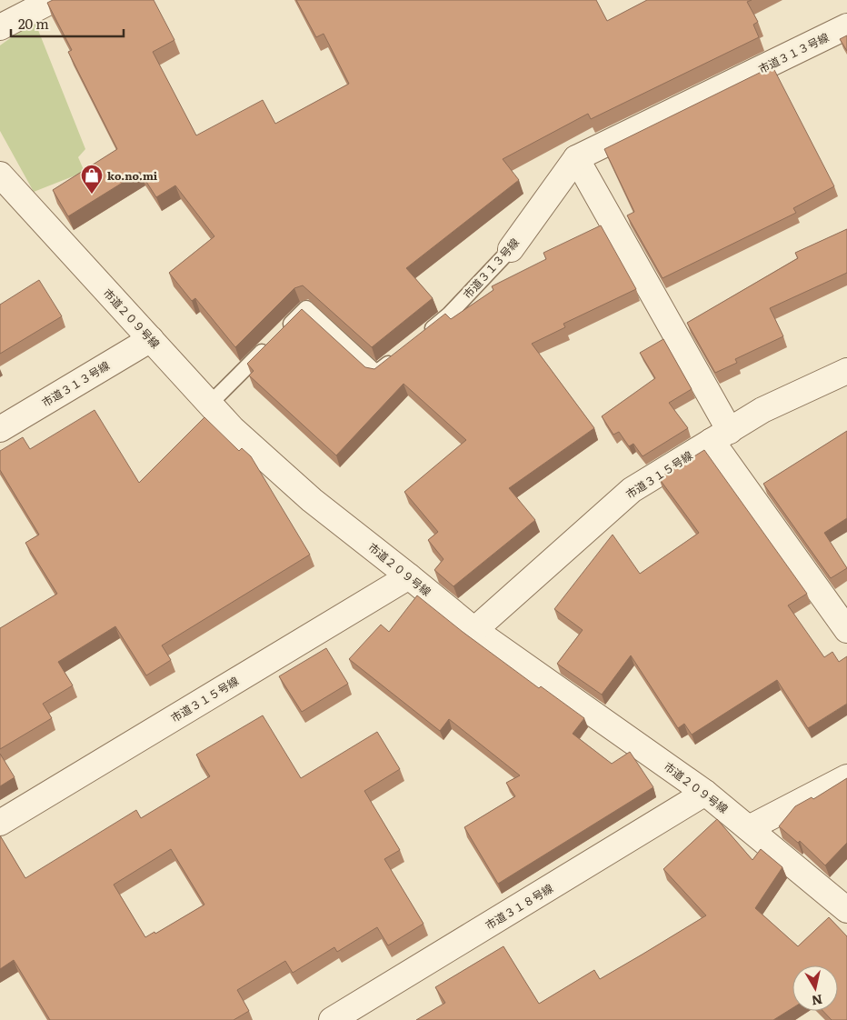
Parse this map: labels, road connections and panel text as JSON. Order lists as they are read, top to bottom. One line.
{"streets":{"street":["市道３１３号線","市道２０９号線","市道３１５号線","市道３１８号線"]},"crossings":[["市道３１３号線","市道２０９号線"],["市道２０９号線","市道３１５号線"],["市道２０９号線","市道３１８号線"]],"places":{"shop":["ko.no.mi"]},"scale_bar":"20 m","north":"bottom"}
